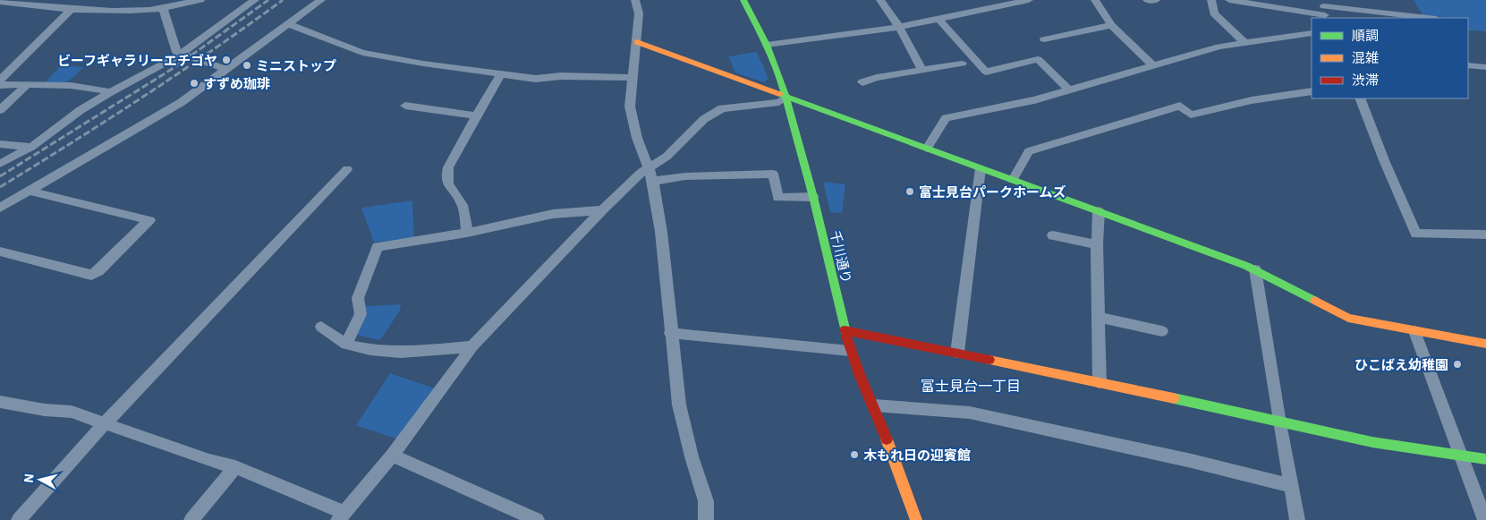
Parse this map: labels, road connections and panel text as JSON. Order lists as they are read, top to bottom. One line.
{"streets":{"street":["千川通り"]},"districts":["富士見台一丁目"],"places":["ビーフギャラリーエチゴヤ","ミニストップ","すずめ珈琲","富士見台パークホームズ","ひこばえ幼稚園","木もれ日の迎賓館"],"legend":["順調","混雑","渋滞"],"north":"left"}
